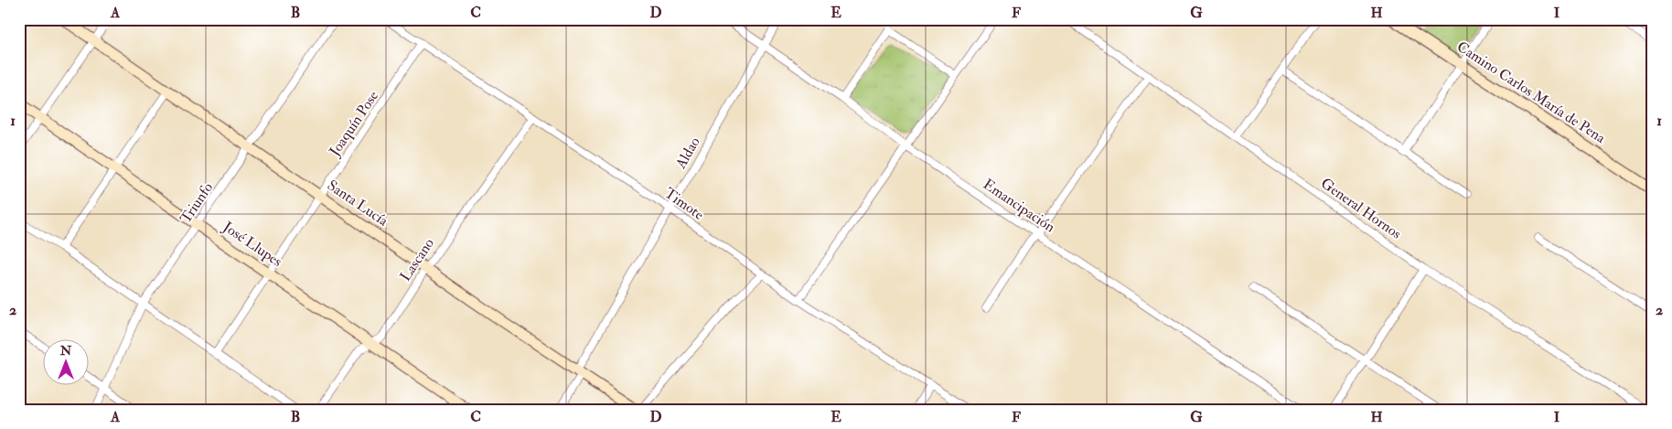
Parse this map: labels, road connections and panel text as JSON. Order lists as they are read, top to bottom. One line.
{"streets":{"street":["Camino Carlos María de Pena","Joaquín Pose","Aldao","Triunfo","Santa Lucía","Timote","Emancipación","General Hornos","José Llupes","Lascano"]},"crossings":[["Joaquín Pose","Santa Lucía"],["Joaquín Pose","Timote"],["Joaquín Pose","José Llupes"],["Aldao","Santa Lucía"],["Aldao","Timote"],["Aldao","Emancipación"],["Triunfo","Santa Lucía"],["Triunfo","José Llupes"],["Santa Lucía","Lascano"],["Timote","Lascano"],["José Llupes","Lascano"]],"north":"top","grid":{"columns":["A","B","C","D","E","F","G","H","I"],"rows":["1","2"]}}
